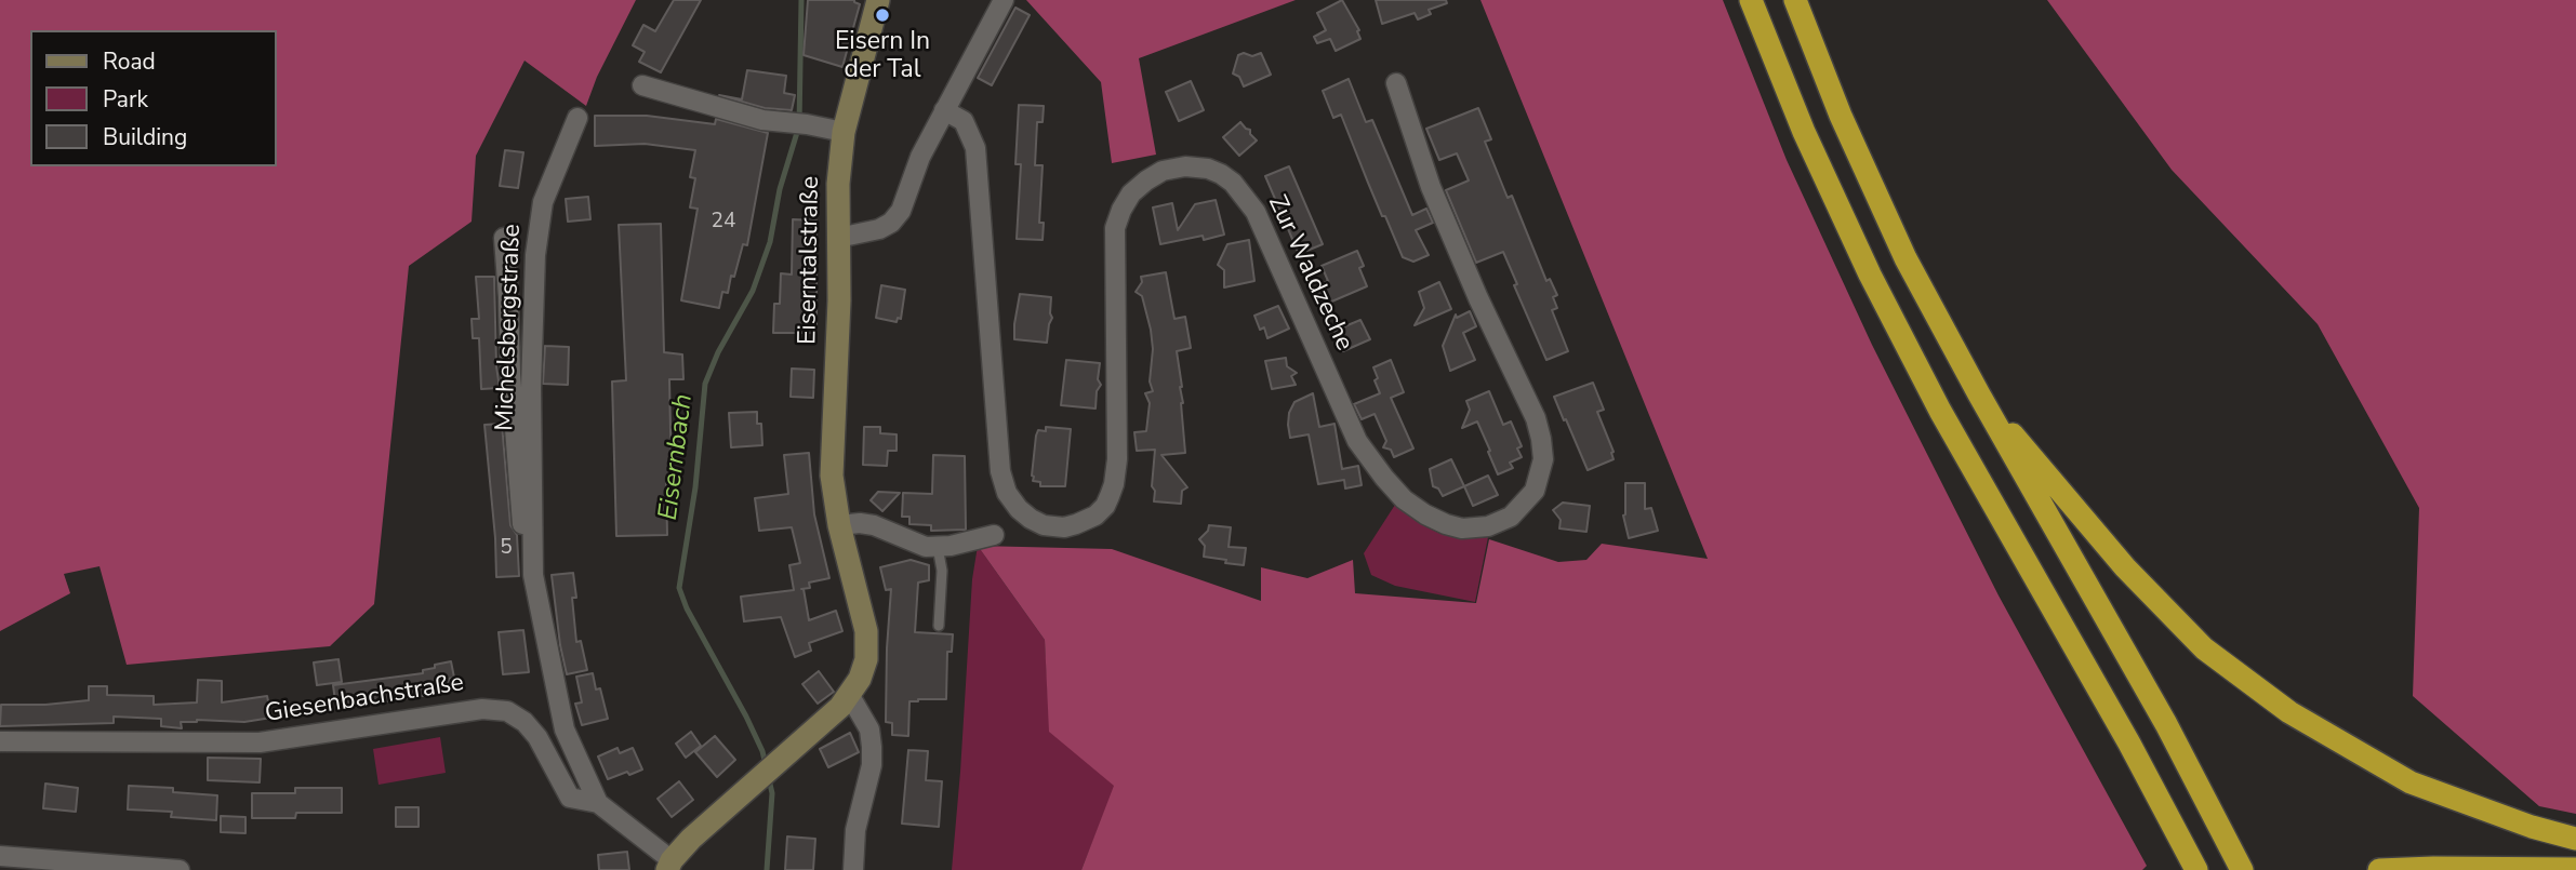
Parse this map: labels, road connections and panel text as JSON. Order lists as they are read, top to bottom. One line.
{"streets":{"main road":["Eiserntalstraße"],"street":["Zur Waldzeche","Michelsbergstraße","Giesenbachstraße"]},"crossings":[["Eiserntalstraße","Giesenbachstraße"],["Michelsbergstraße","Giesenbachstraße"]],"water":["Eisernbach"],"places":["Eisern In der Tal"],"house_numbers":["24","5"],"legend":["Road","Park","Building"]}
